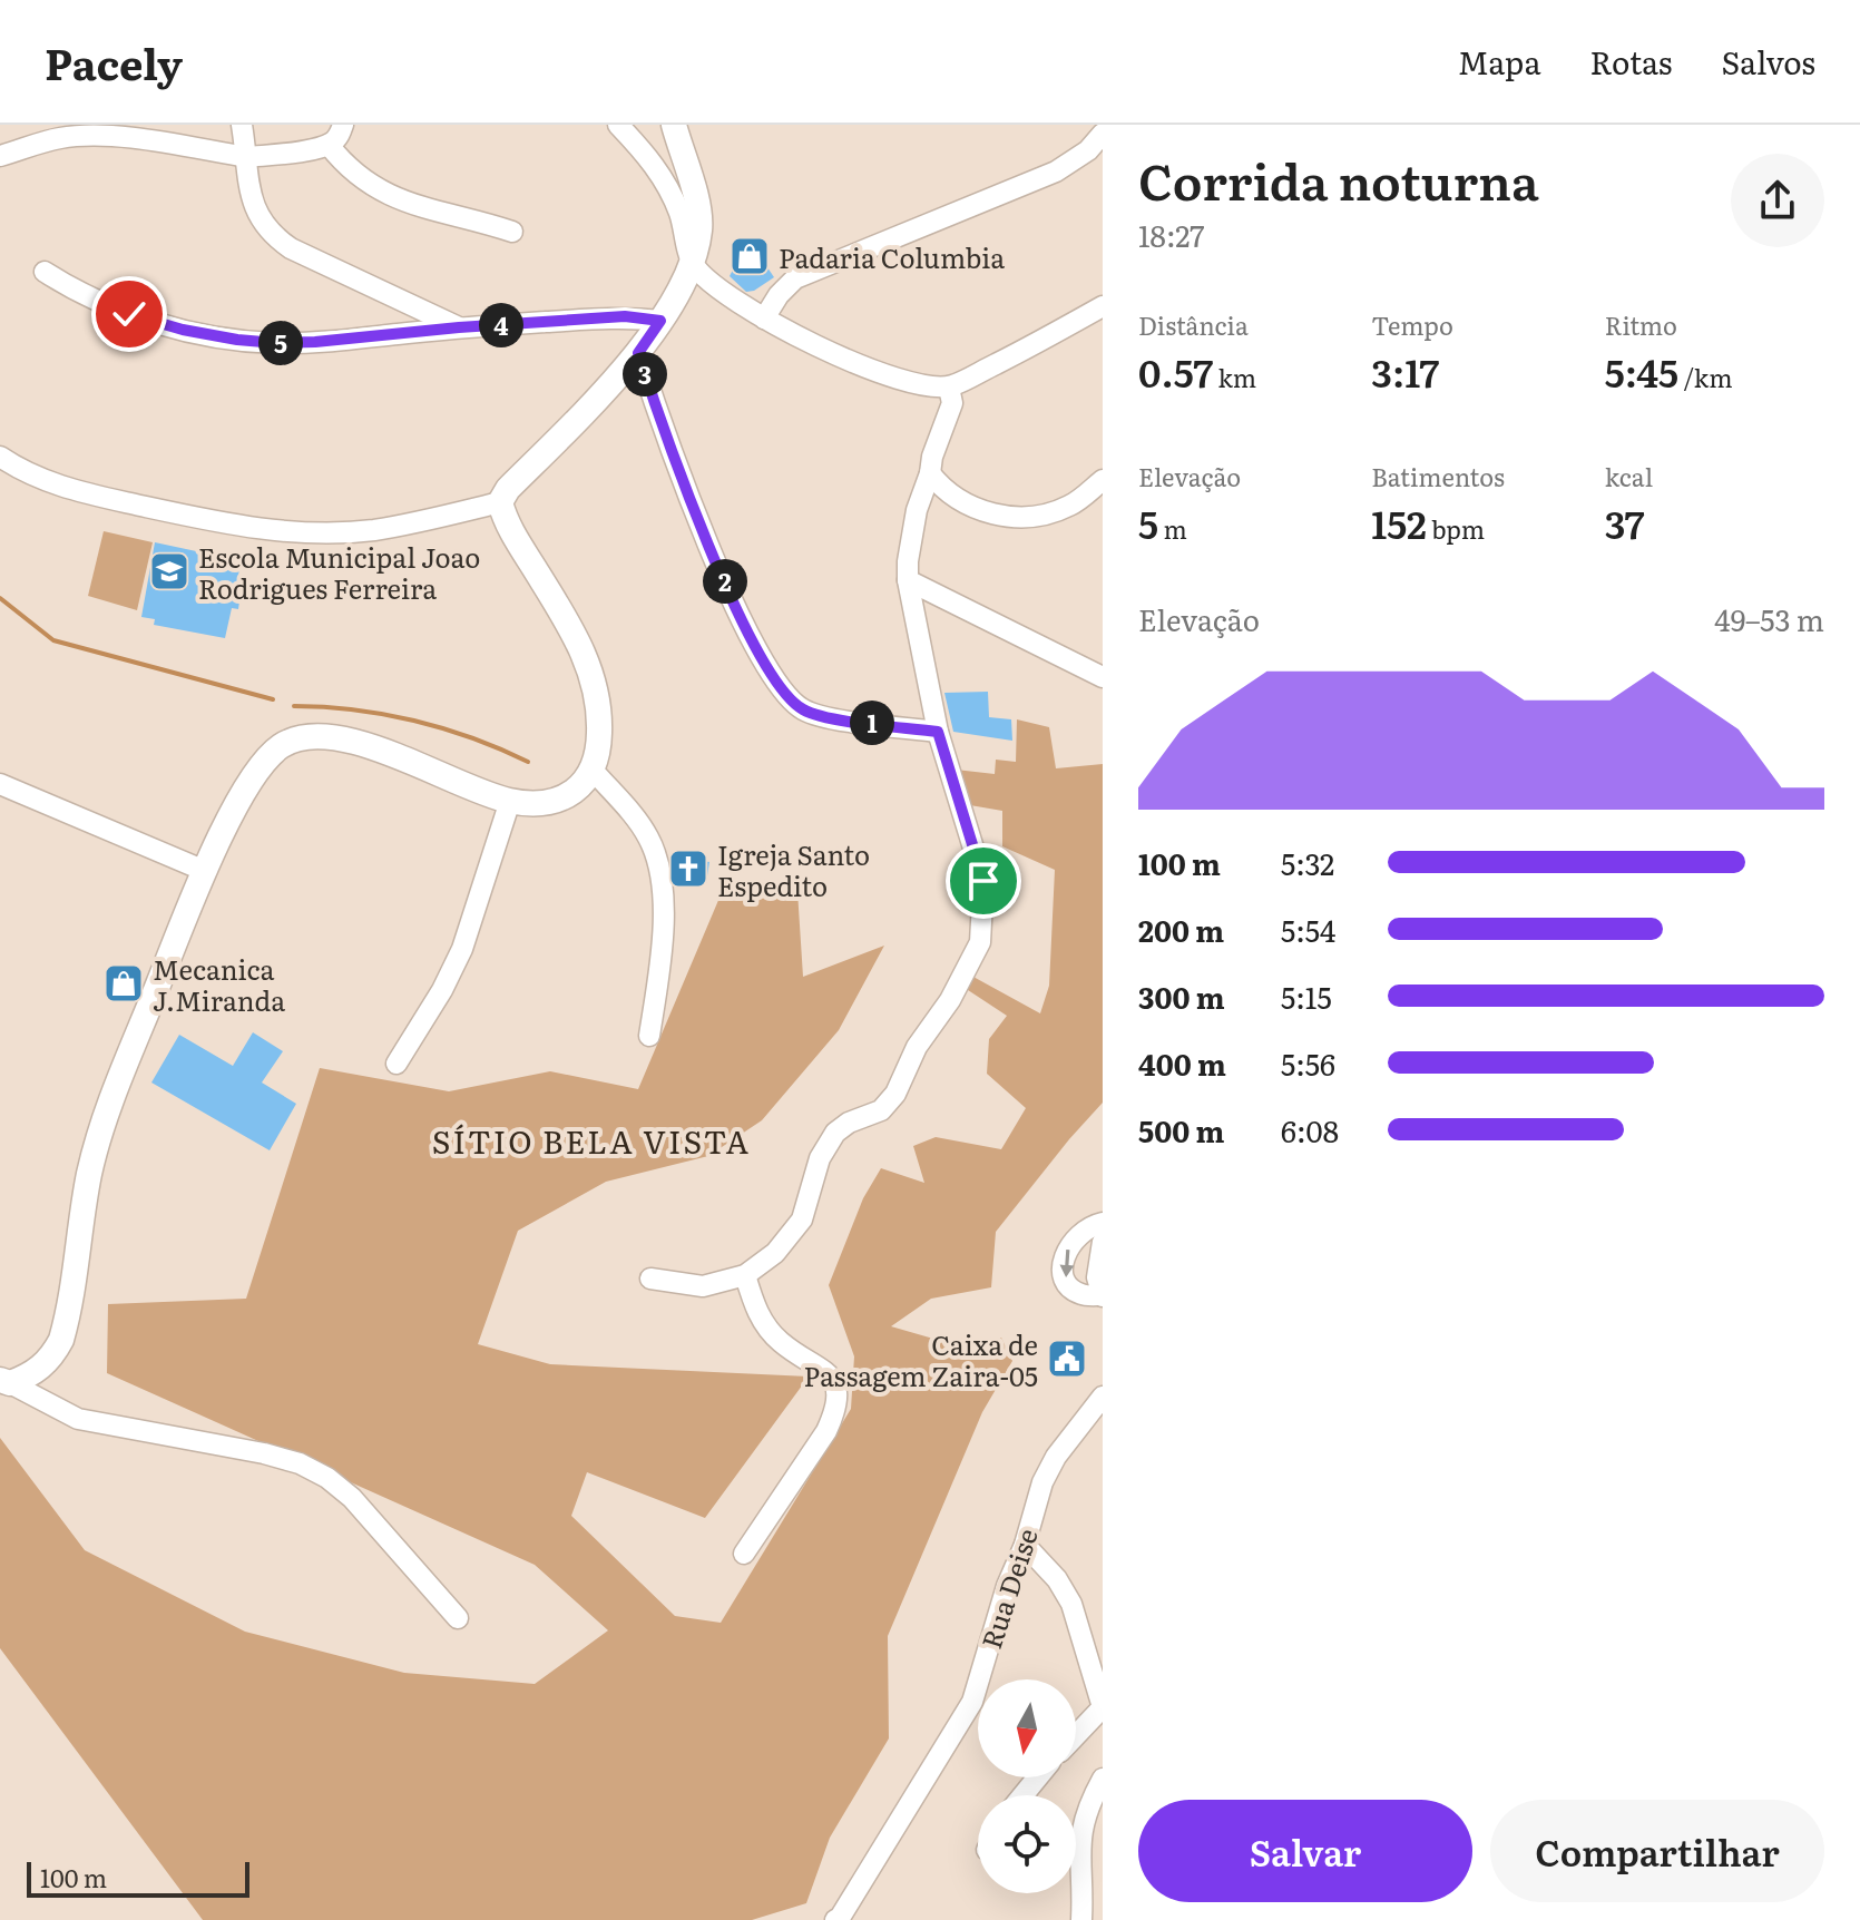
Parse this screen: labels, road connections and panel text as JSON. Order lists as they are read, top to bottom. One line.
{"streets":{"street":["Rua Deise"]},"districts":["SÍTIO BELA VISTA"],"places":{"shop":["Padaria Columbia","Mecanica J.Miranda"],"school or university":["Escola Municipal Joao Rodrigues Ferreira"],"church":["Igreja Santo Espedito"],"public building":["Caixa de Passagem Zaira-05"]},"scale_bar":"100 m","north":"bottom","page":{"header":"Pacely","nav":["Mapa","Rotas","Salvos"],"heading":["Corrida noturna","18:27"],"stats":[["Distância","0.57 km"],["Tempo","3:17"],["Ritmo","5:45 /km"],["Elevação","5 m"],["Batimentos","152 bpm"],["kcal","37"]],"pins":["4","5","3","2","1"],"chart":["Elevação","49–53 m"],"list":[{"name":"100 m","note":"5:32"},{"name":"200 m","note":"5:54"},{"name":"300 m","note":"5:15"},{"name":"400 m","note":"5:56"},{"name":"500 m","note":"6:08"}],"buttons":["Salvar","Compartilhar"],"scale":"100 m"}}
